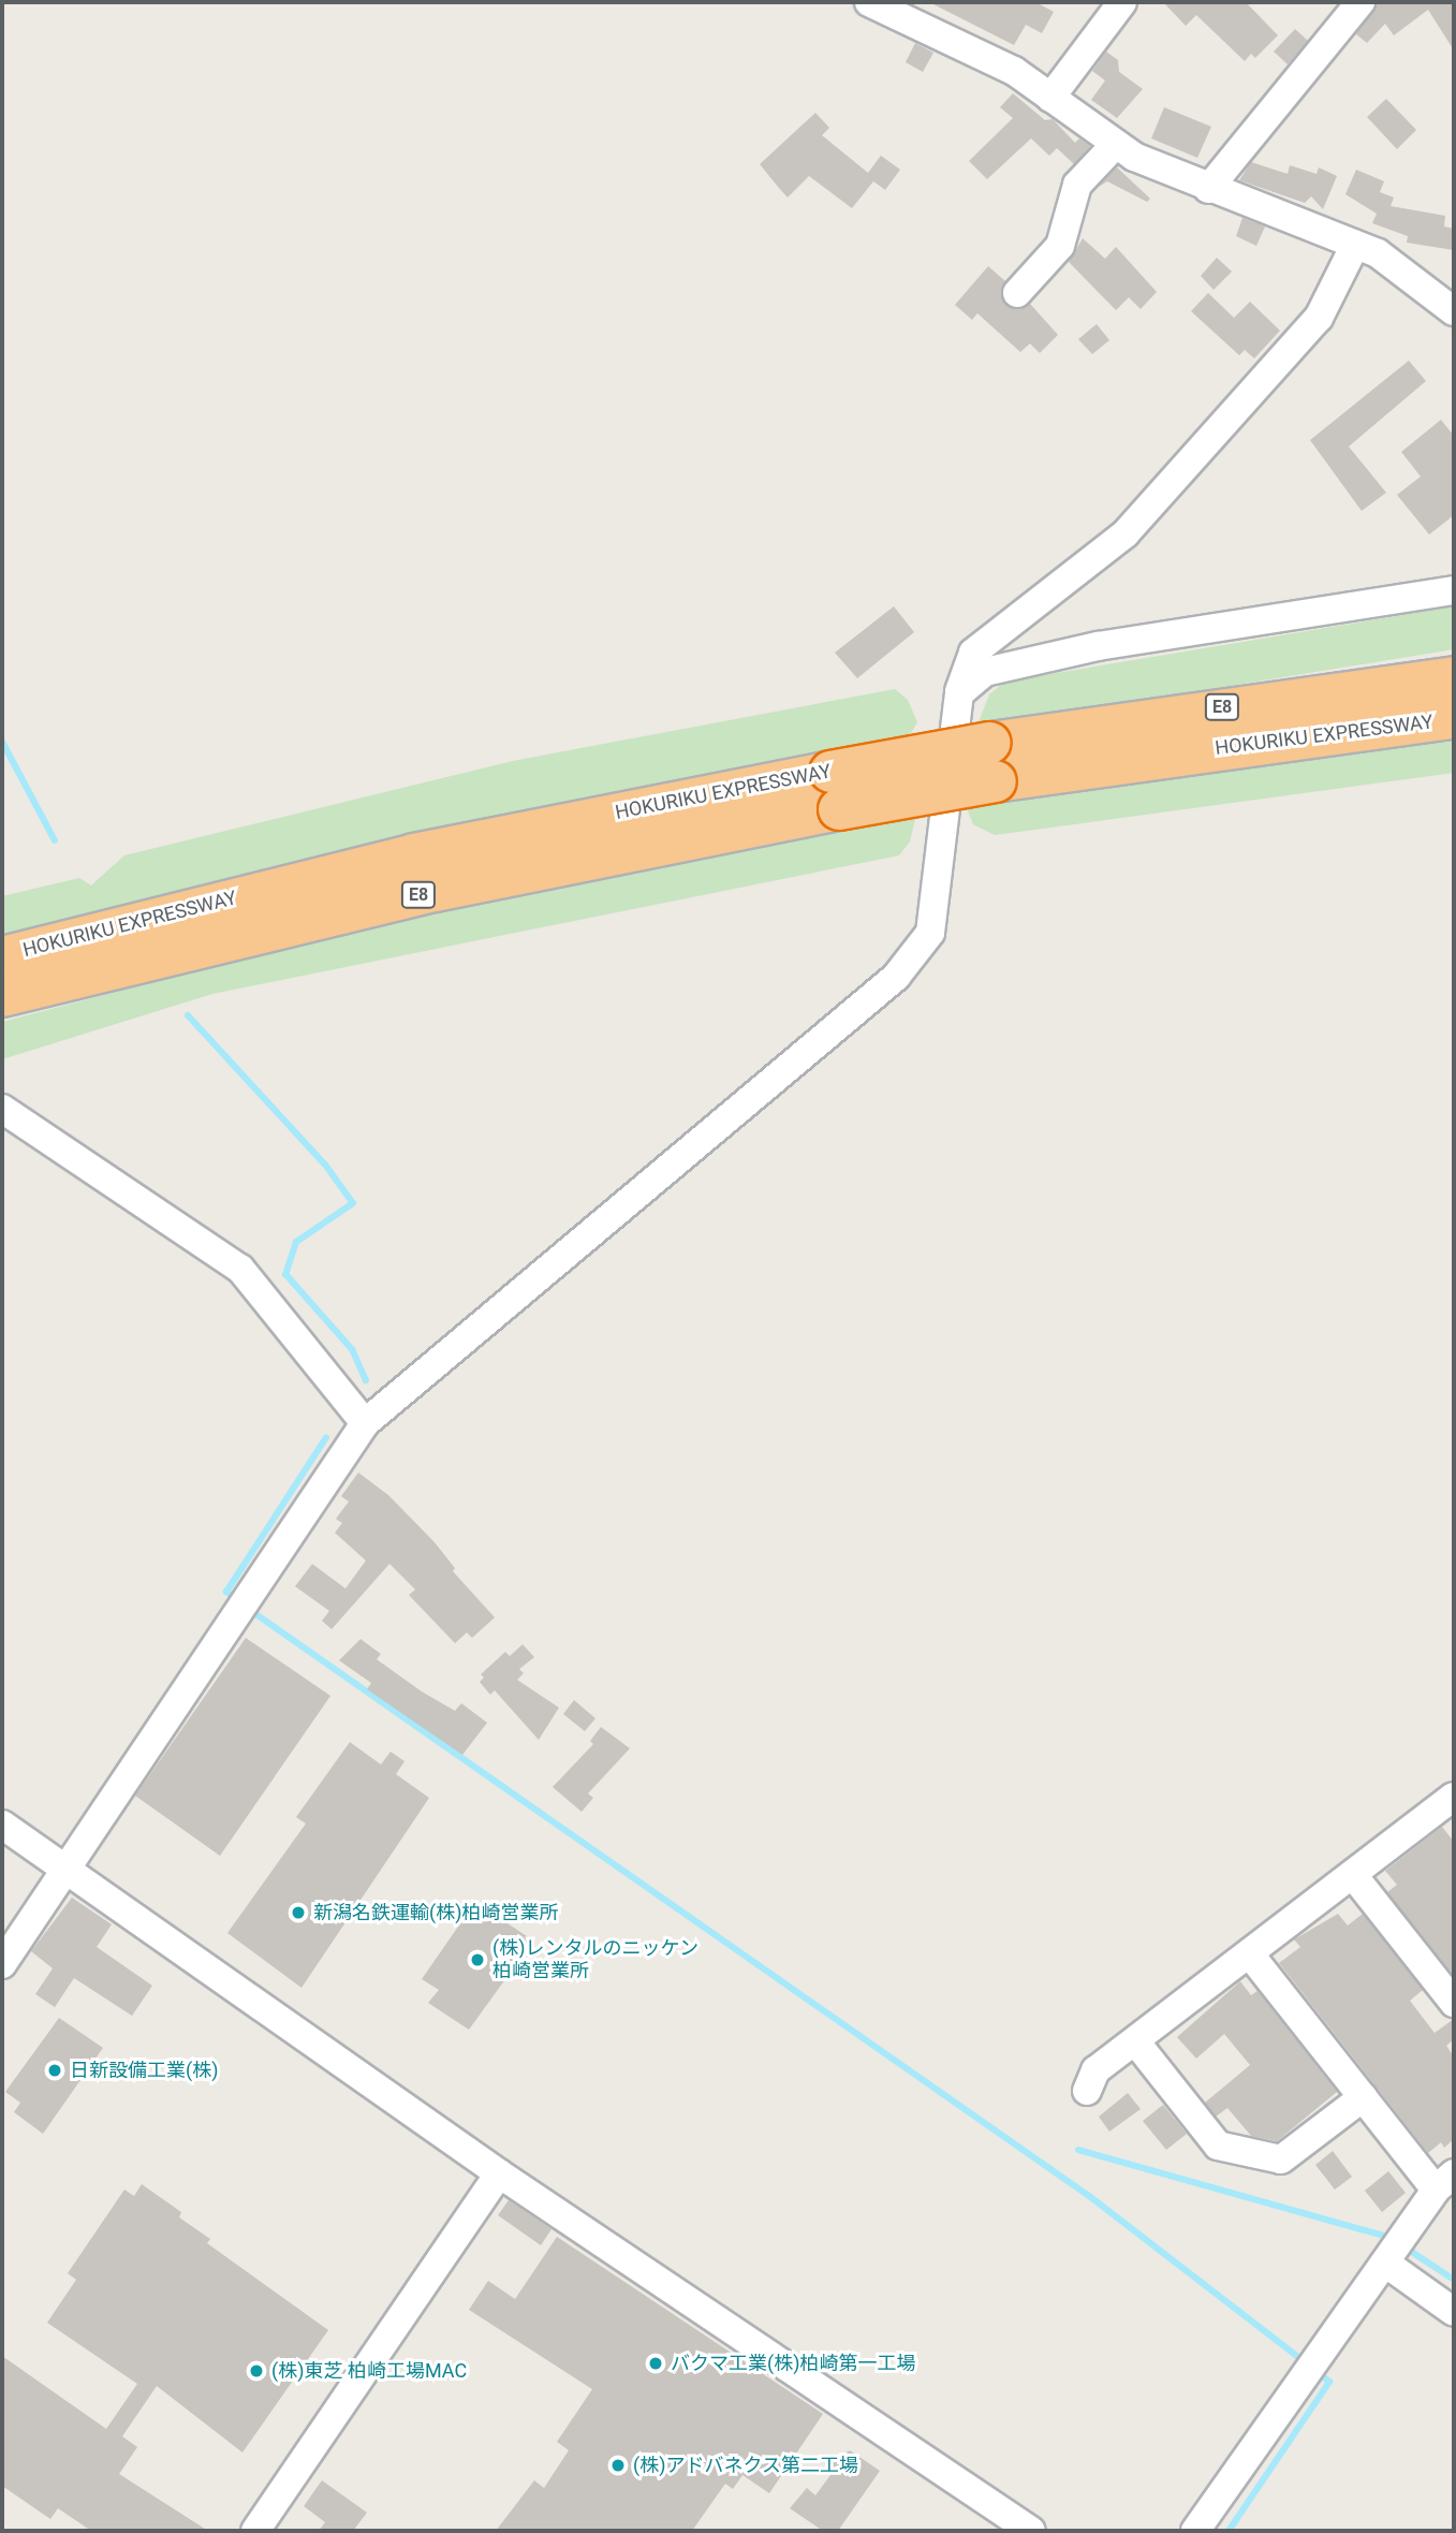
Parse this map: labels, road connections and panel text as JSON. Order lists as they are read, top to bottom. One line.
{"streets":{"highway":["E8","HOKURIKU EXPRESSWAY"]},"places":["新潟名鉄運輸(株)柏崎営業所","(株)レンタルのニッケン 柏崎営業所","日新設備工業(株)","バクマ工業(株)柏崎第一工場","(株)東芝 柏崎工場MAC","(株)アドバネクス第二工場"]}
